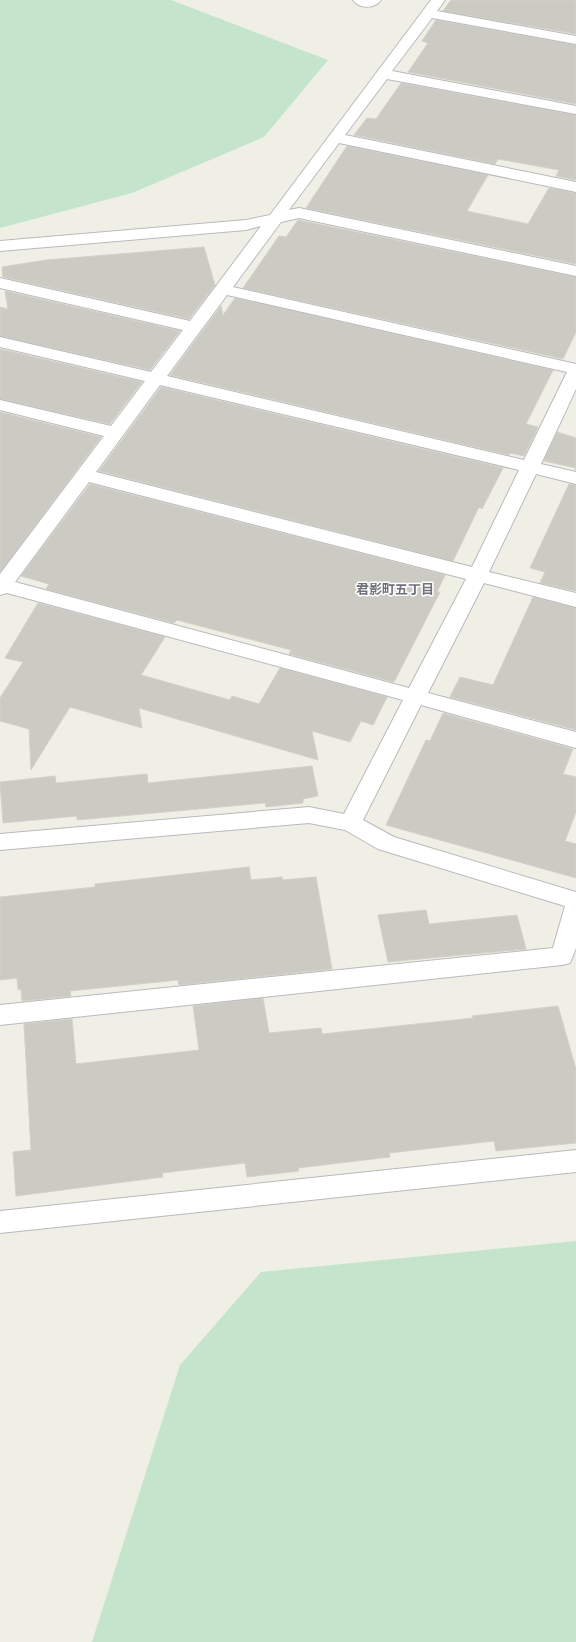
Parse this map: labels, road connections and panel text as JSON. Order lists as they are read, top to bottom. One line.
{"districts":["君影町五丁目"]}
